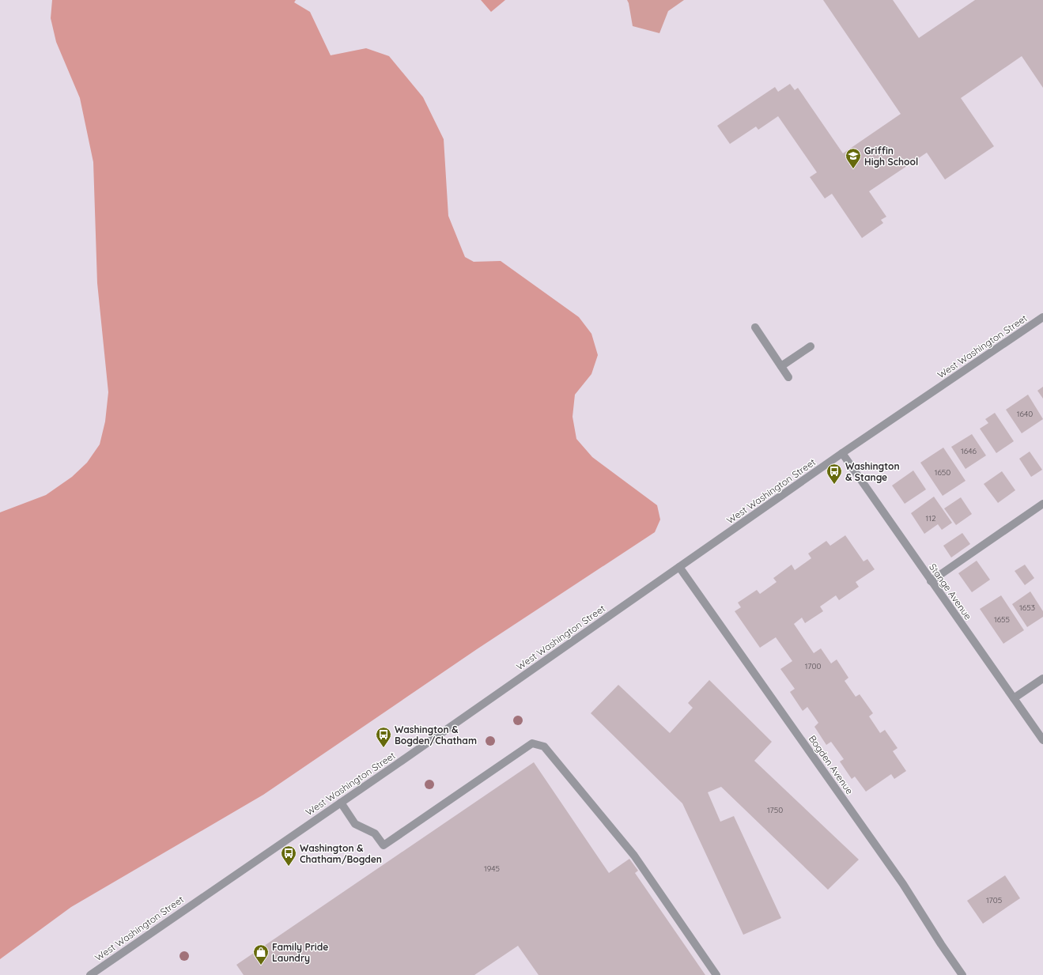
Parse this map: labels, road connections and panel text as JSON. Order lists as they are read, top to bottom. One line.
{"streets":{"street":["West Washington Street","Stange Avenue","Bogden Avenue"]},"crossings":[["West Washington Street","Stange Avenue"],["West Washington Street","Bogden Avenue"]],"places":{"school or university":["Griffin High School"],"bus stop":["Washington & Stange","Washington & Bogden/Chatham","Washington & Chatham/Bogden"],"shop":["Family Pride Laundry"]},"house_numbers":["1640","1646","1650","112","1653","1655","1700","1750","1945","1705"]}
